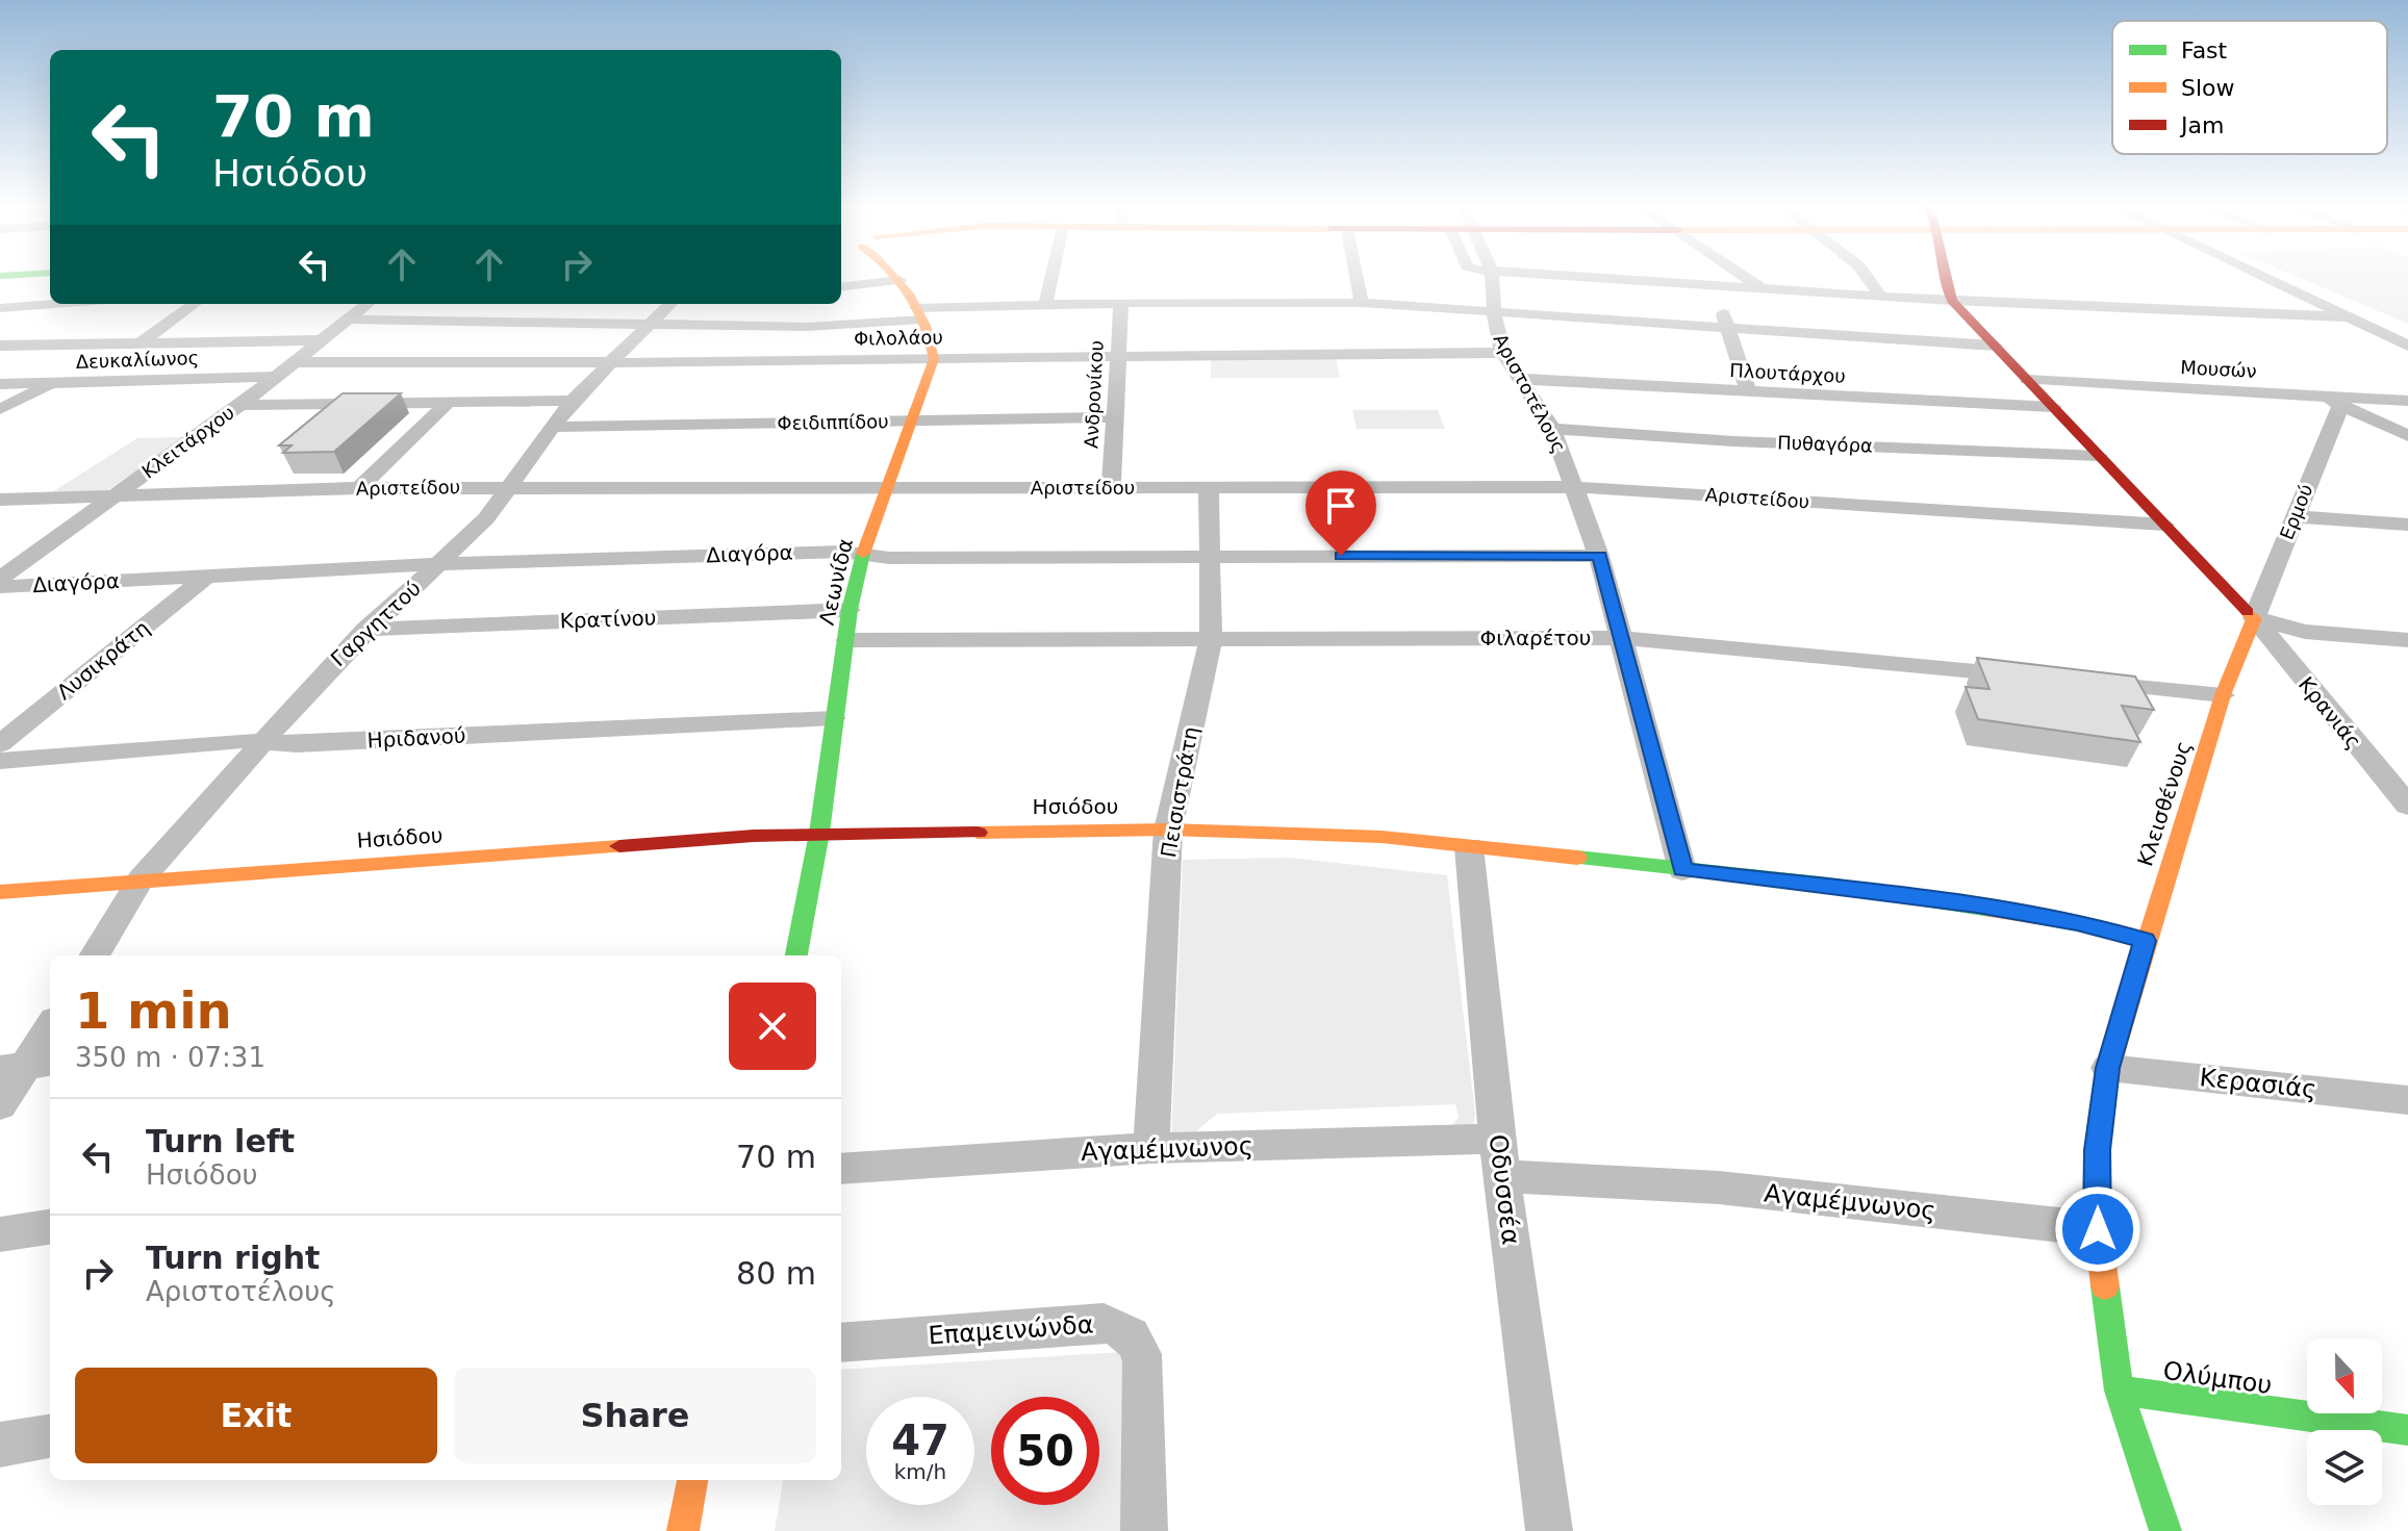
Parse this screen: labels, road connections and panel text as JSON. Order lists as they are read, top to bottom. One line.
{"streets":{"street":["Φιλολάου","Δευκαλίωνος","Μουσών","Πλουτάρχου","Αριστοτέλους","Ανδρονίκου","Φειδιππίδου","Κλειτάρχου","Πυθαγόρα","Αριστείδου","Ερμού","Διαγόρα","Λεωνίδα","Κρατίνου","Γαργηττού","Φιλαρέτου","Λυσικράτη","Κρανιάς","Ηριδανού","Πεισιστράτη","Κλεισθένους","Ησιόδου","Κερασιάς","Αγαμέμνωνος","Οδυσσέα","Επαμεινώνδα","Ολύμπου"]},"crossings":[["Φιλολάου","Αριστοτέλους"],["Φιλολάου","Ανδρονίκου"],["Φιλολάου","Κλειτάρχου"],["Φιλολάου","Λεωνίδα"],["Φιλολάου","Γαργηττού"],["Δευκαλίωνος","Κλειτάρχου"],["Μουσών","Ερμού"],["Πλουτάρχου","Αριστοτέλους"],["Αριστοτέλους","Πυθαγόρα"],["Αριστοτέλους","Αριστείδου"],["Αριστοτέλους","Διαγόρα"],["Αριστοτέλους","Φιλαρέτου"],["Αριστοτέλους","Ησιόδου"],["Ανδρονίκου","Φειδιππίδου"],["Ανδρονίκου","Αριστείδου"],["Φειδιππίδου","Λεωνίδα"],["Φειδιππίδου","Γαργηττού"],["Κλειτάρχου","Αριστείδου"],["Αριστείδου","Λεωνίδα"],["Αριστείδου","Γαργηττού"],["Αριστείδου","Πεισιστράτη"],["Ερμού","Κρανιάς"],["Ερμού","Κλεισθένους"],["Διαγόρα","Λεωνίδα"],["Διαγόρα","Γαργηττού"],["Διαγόρα","Λυσικράτη"],["Διαγόρα","Πεισιστράτη"],["Λεωνίδα","Κρατίνου"],["Λεωνίδα","Φιλαρέτου"],["Λεωνίδα","Ηριδανού"],["Λεωνίδα","Ησιόδου"],["Κρατίνου","Γαργηττού"],["Γαργηττού","Ηριδανού"],["Γαργηττού","Ησιόδου"],["Φιλαρέτου","Πεισιστράτη"],["Κρανιάς","Κλεισθένους"],["Πεισιστράτη","Ησιόδου"],["Πεισιστράτη","Αγαμέμνωνος"],["Κλεισθένους","Ησιόδου"],["Κλεισθένους","Κερασιάς"],["Κλεισθένους","Αγαμέμνωνος"],["Κλεισθένους","Ολύμπου"],["Ησιόδου","Οδυσσέα"],["Αγαμέμνωνος","Οδυσσέα"]],"legend":["Fast","Slow","Jam"],"north":"bottom","page":{"turn":["70 m","Ησιόδου"],"heading":["1 min","350 m · 07:31"],"list":[{"name":"Turn left","note":"Ησιόδου","value":"70 m"},{"name":"Turn right","note":"Αριστοτέλους","value":"80 m"}],"buttons":["Exit","Share"],"speed":"47 km/h","limit":"50"}}
